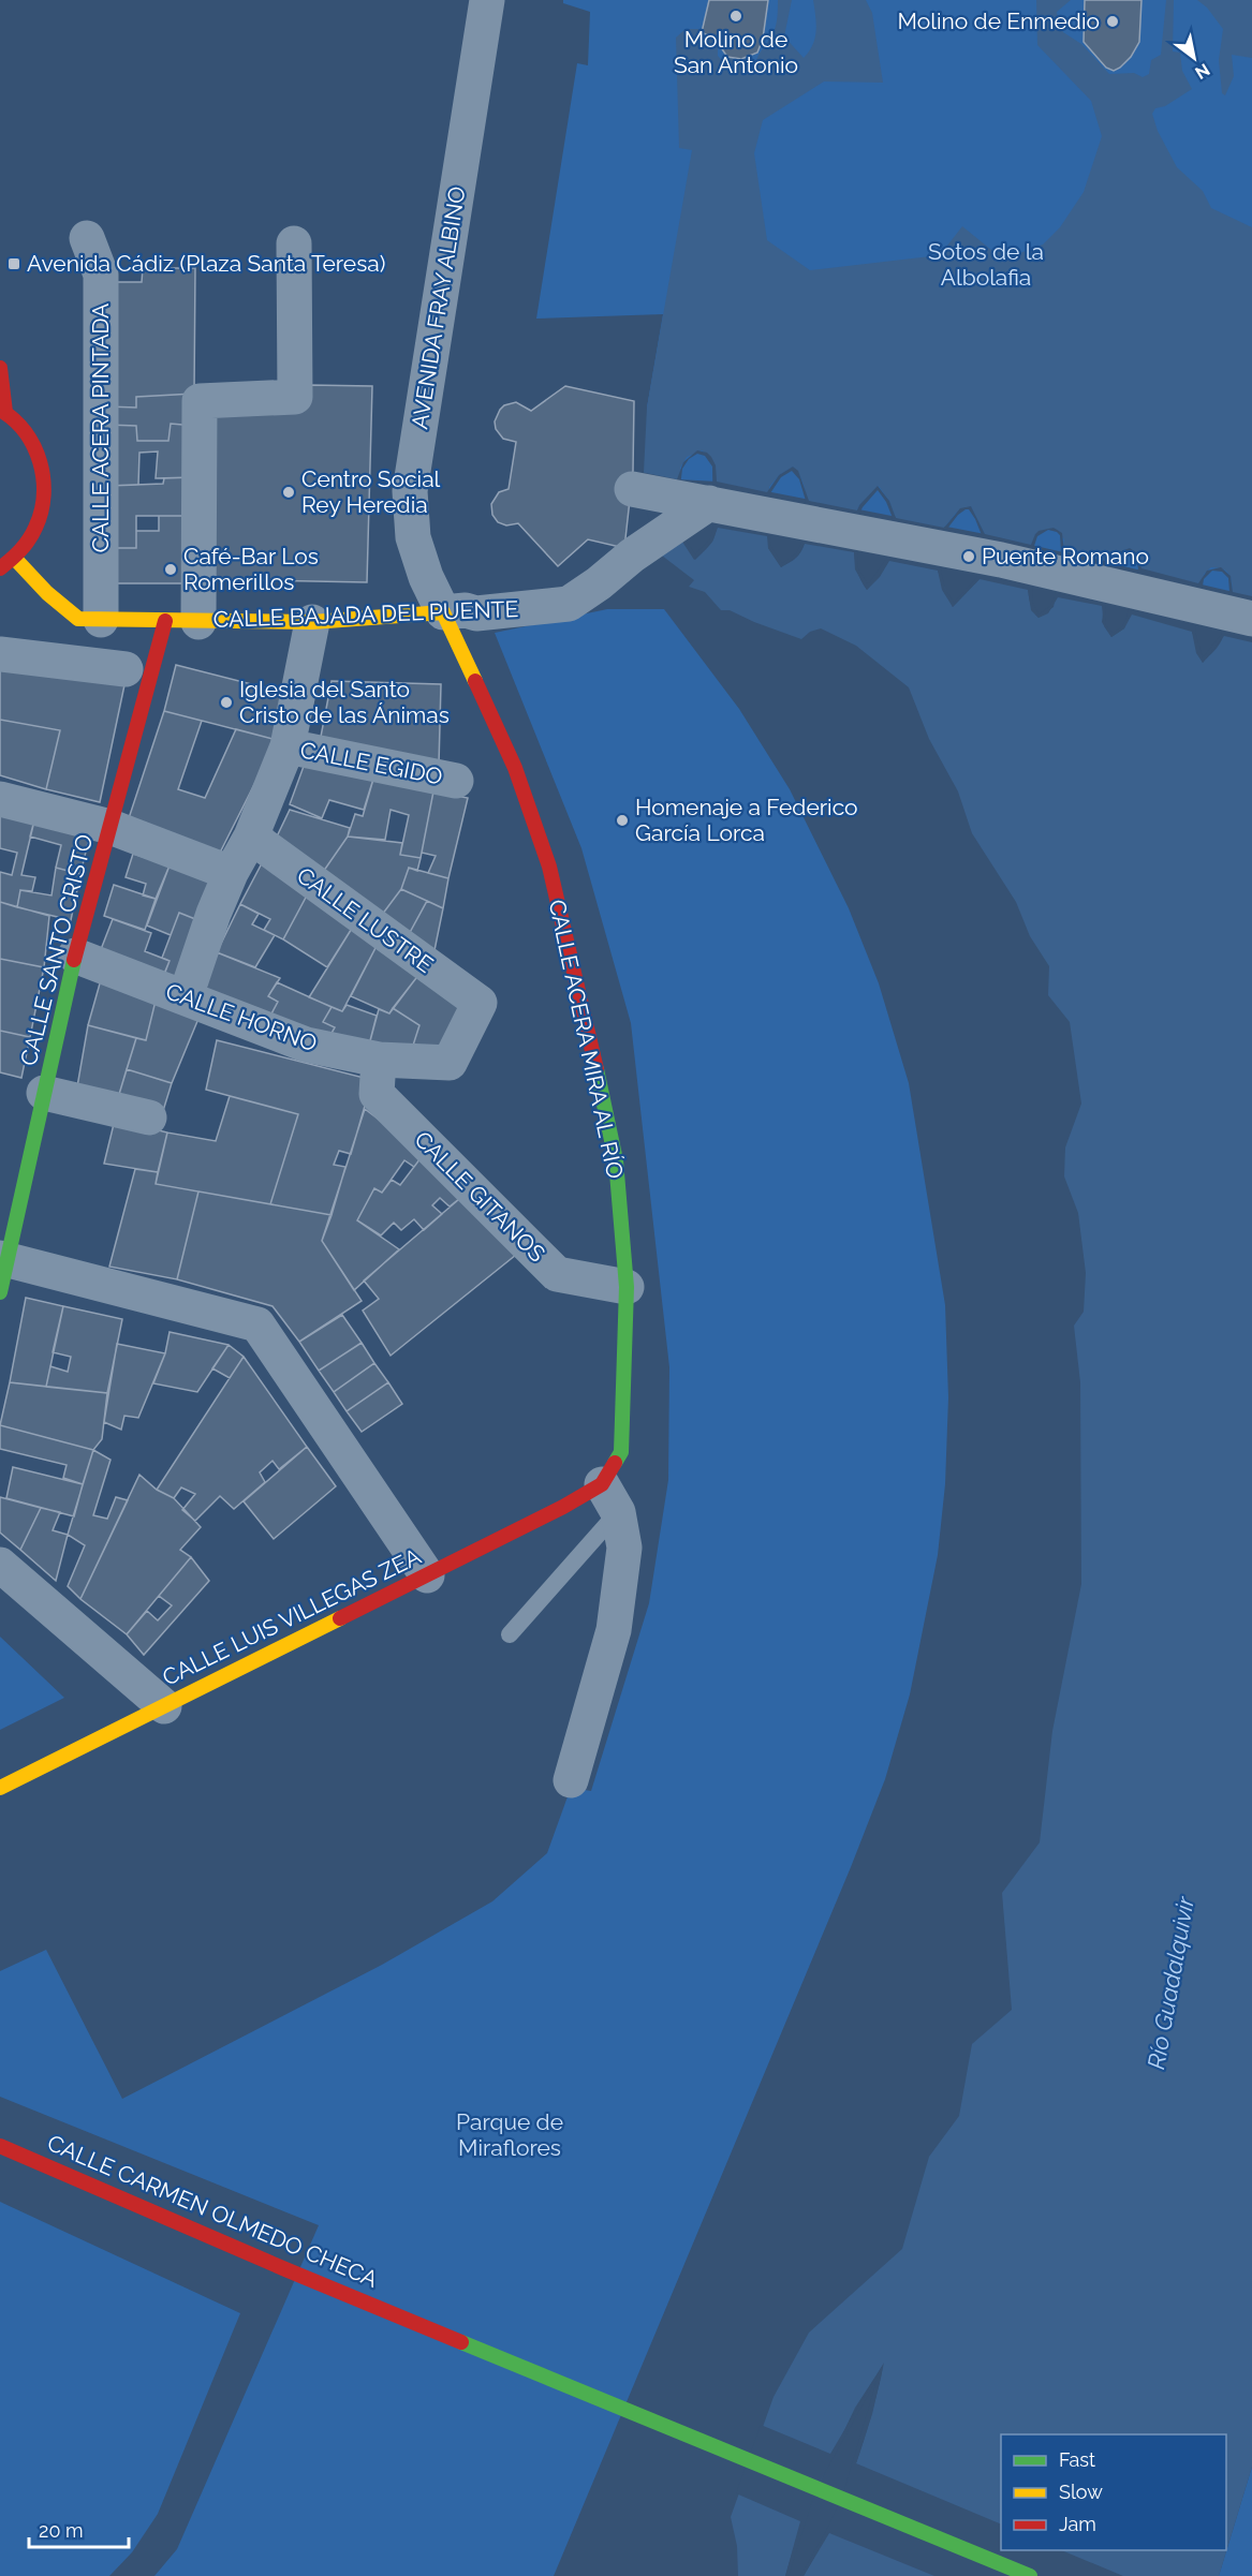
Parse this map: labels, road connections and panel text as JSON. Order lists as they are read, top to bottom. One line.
{"streets":{"street":["AVENIDA FRAY ALBINO","CALLE ACERA PINTADA","CALLE BAJADA DEL PUENTE","CALLE EGIDO","CALLE LUSTRE","CALLE SANTO CRISTO","CALLE HORNO","CALLE ACERA MIRA AL RÍO","CALLE GITANOS","CALLE LUIS VILLEGAS ZEA","CALLE CARMEN OLMEDO CHECA"]},"crossings":[["AVENIDA FRAY ALBINO","CALLE BAJADA DEL PUENTE"],["AVENIDA FRAY ALBINO","CALLE ACERA MIRA AL RÍO"],["CALLE ACERA PINTADA","CALLE BAJADA DEL PUENTE"],["CALLE BAJADA DEL PUENTE","CALLE SANTO CRISTO"],["CALLE BAJADA DEL PUENTE","CALLE ACERA MIRA AL RÍO"],["CALLE LUSTRE","CALLE HORNO"],["CALLE SANTO CRISTO","CALLE HORNO"],["CALLE HORNO","CALLE GITANOS"],["CALLE ACERA MIRA AL RÍO","CALLE GITANOS"],["CALLE ACERA MIRA AL RÍO","CALLE LUIS VILLEGAS ZEA"]],"water":["Río Guadalquivir"],"parks":["Sotos de la Albolafia","Parque de Miraflores"],"places":{"other":["Molino de San Antonio","Molino de Enmedio","Centro Social Rey Heredia","Puente Romano","Café-Bar Los Romerillos","Iglesia del Santo Cristo de las Ánimas","Homenaje a Federico García Lorca"],"transit":["Avenida Cádiz (Plaza Santa Teresa)"]},"legend":["Fast","Slow","Jam"],"scale_bar":"20 m","north":"bottom right"}
